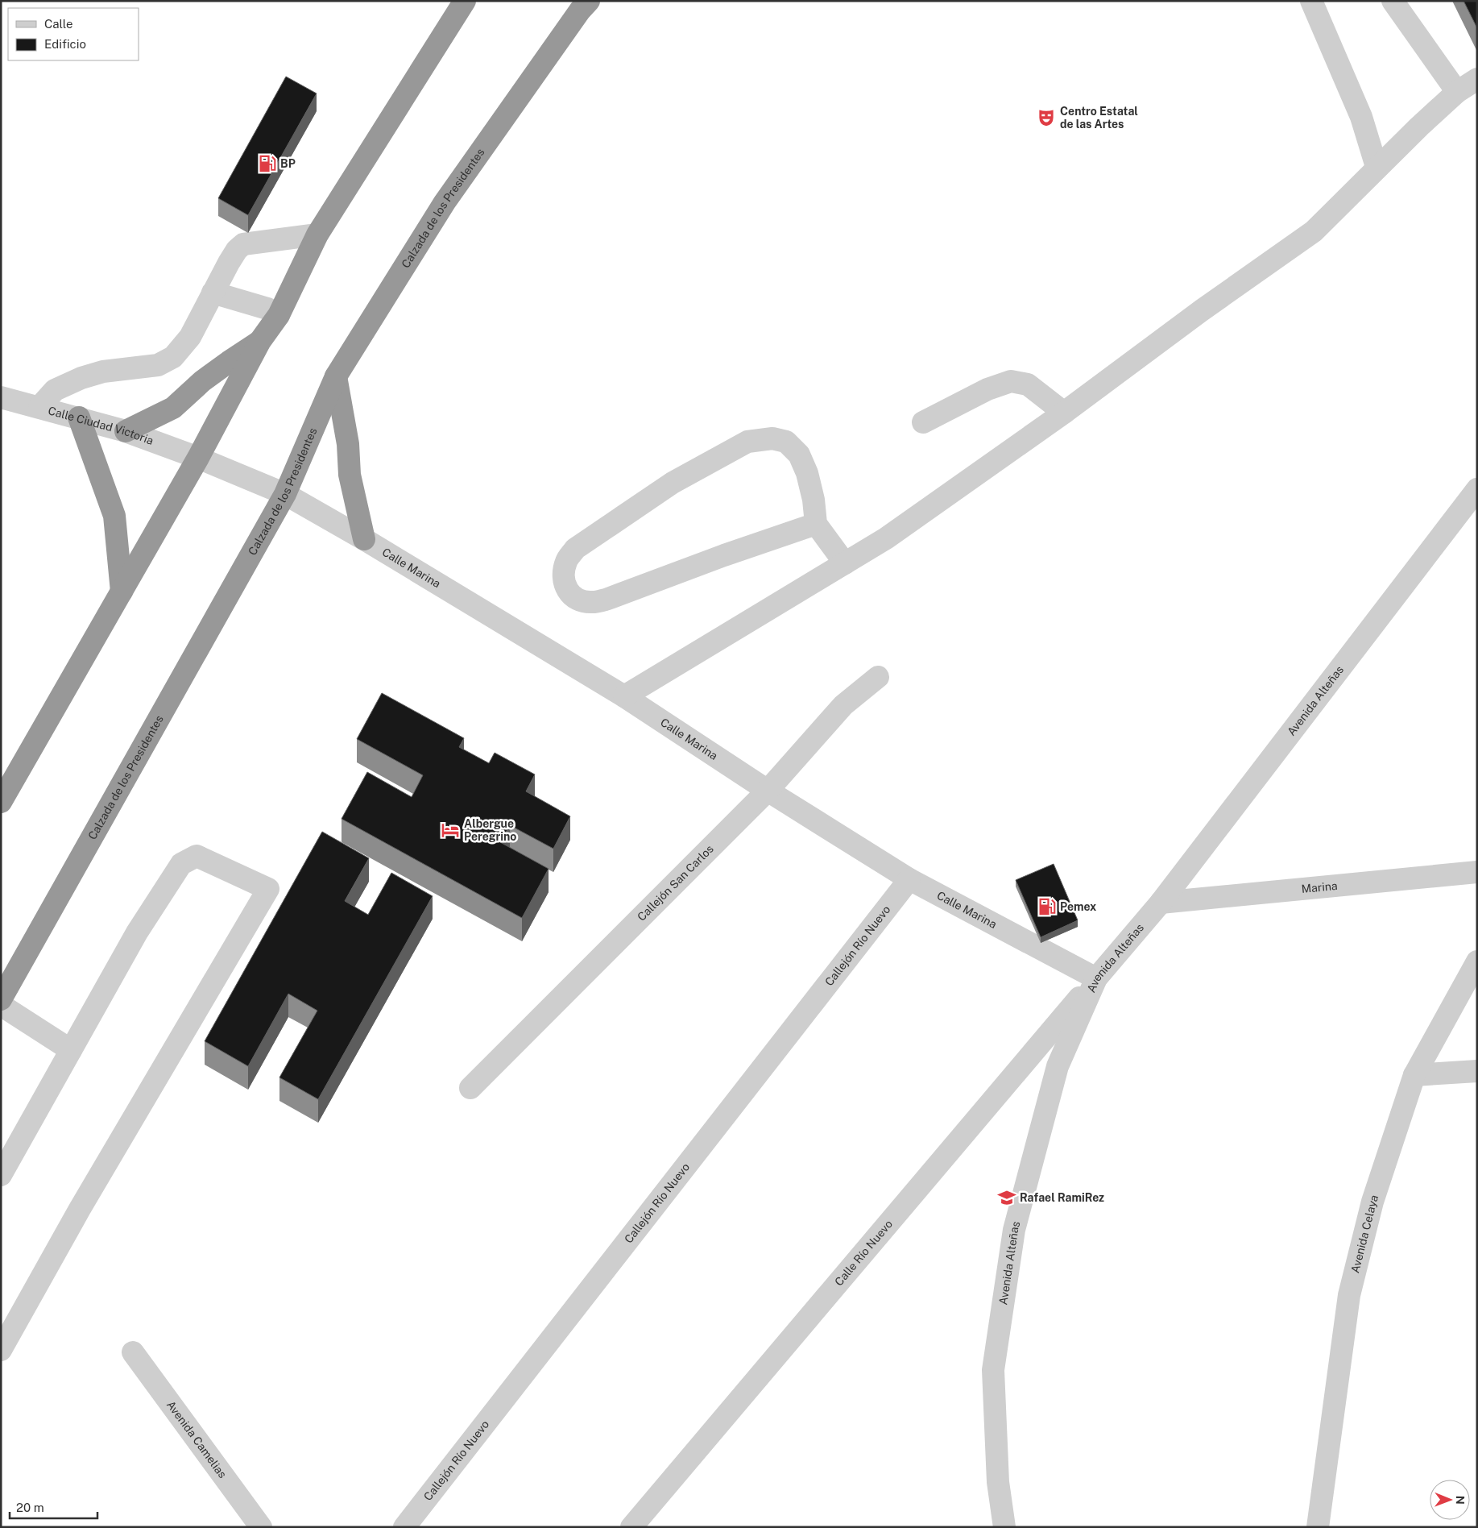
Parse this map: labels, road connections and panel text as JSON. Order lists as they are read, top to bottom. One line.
{"streets":{"highway":["Calzada de los Presidentes"],"street":["Calle Ciudad Victoria","Calle Marina","Avenida Alteñas","Callejón San Carlos","Marina","Callejón Río Nuevo","Avenida Celaya","Calle Río Nuevo","Avenida Camelias"]},"crossings":[["Calzada de los Presidentes","Calle Ciudad Victoria"],["Calzada de los Presidentes","Calle Marina"],["Calle Ciudad Victoria","Calle Marina"],["Calle Marina","Avenida Alteñas"],["Calle Marina","Callejón San Carlos"],["Calle Marina","Callejón Río Nuevo"],["Calle Marina","Calle Río Nuevo"],["Avenida Alteñas","Marina"],["Avenida Alteñas","Calle Río Nuevo"]],"places":{"theatre":["Centro Estatal de las Artes"],"fuel station":["BP","Pemex"],"hotel":["Albergue Peregrino"],"school or university":["Rafael RamiRez"]},"legend":["Calle","Edificio"],"scale_bar":"20 m","north":"right"}
